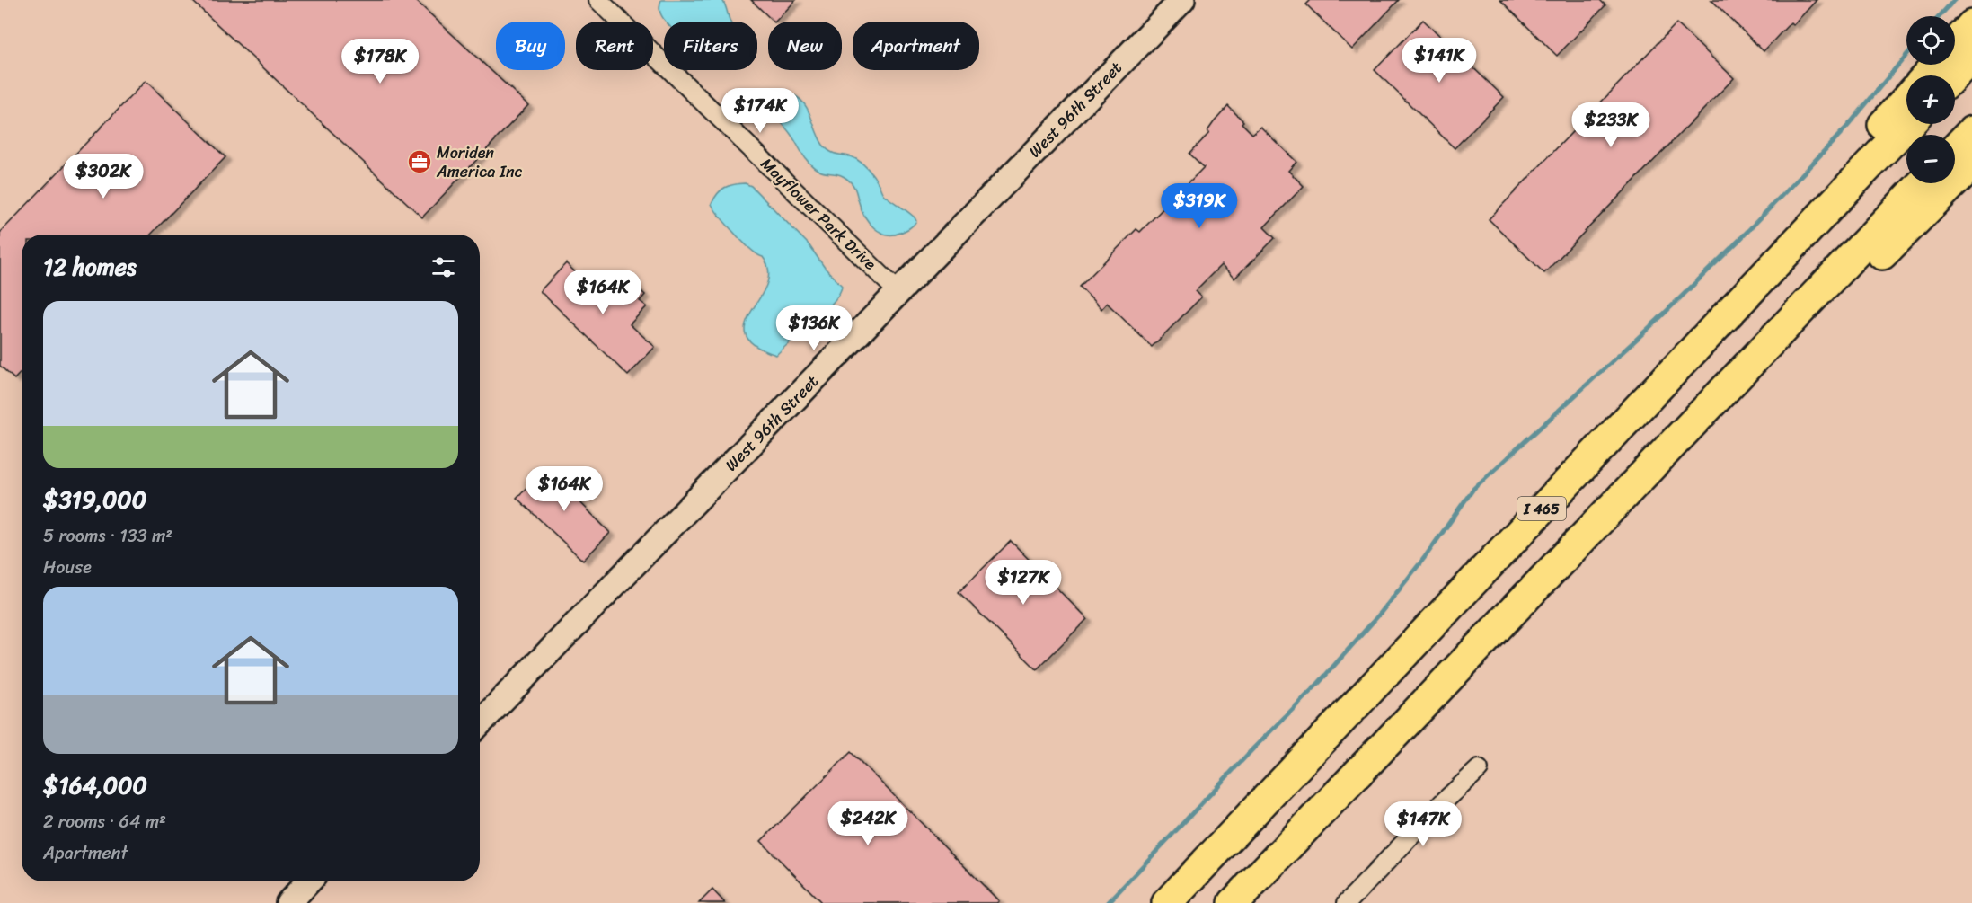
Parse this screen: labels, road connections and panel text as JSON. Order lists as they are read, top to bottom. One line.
{"streets":{"highway":["I 465"],"street":["West 96th Street","Mayflower Park Drive"]},"crossings":[["West 96th Street","Mayflower Park Drive"]],"places":{"office":["Moriden America Inc"]},"page":{"map_buttons":["+","−"],"chip":["Buy","Rent","Filters","New","Apartment"],"price":["$141K","$178K","$174K","$233K","$302K","$319K","$164K","$136K","$164K","$127K","$242K","$147K"],"heading":"12 homes","list":[{"name":"$319,000","note":"5 rooms · 133 m² · House"},{"name":"$164,000","note":"2 rooms · 64 m² · Apartment"}]}}
